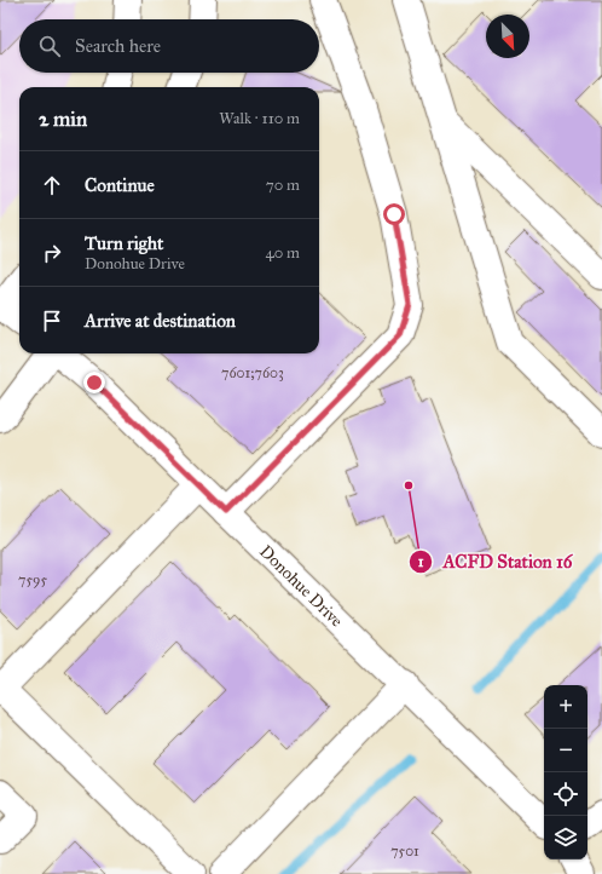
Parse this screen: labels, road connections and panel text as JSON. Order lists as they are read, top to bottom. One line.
{"streets":{"street":["Donohue Drive"]},"places":["ACFD Station 16"],"house_numbers":["7601;7603","7595","7501"],"north":"bottom right","page":{"search":"Search here","heading":["2 min","Walk · 110 m"],"list":[["Continue","70 m"],["Turn right","Donohue Drive","40 m"],"Arrive at destination"],"map_buttons":["+","−"]}}
